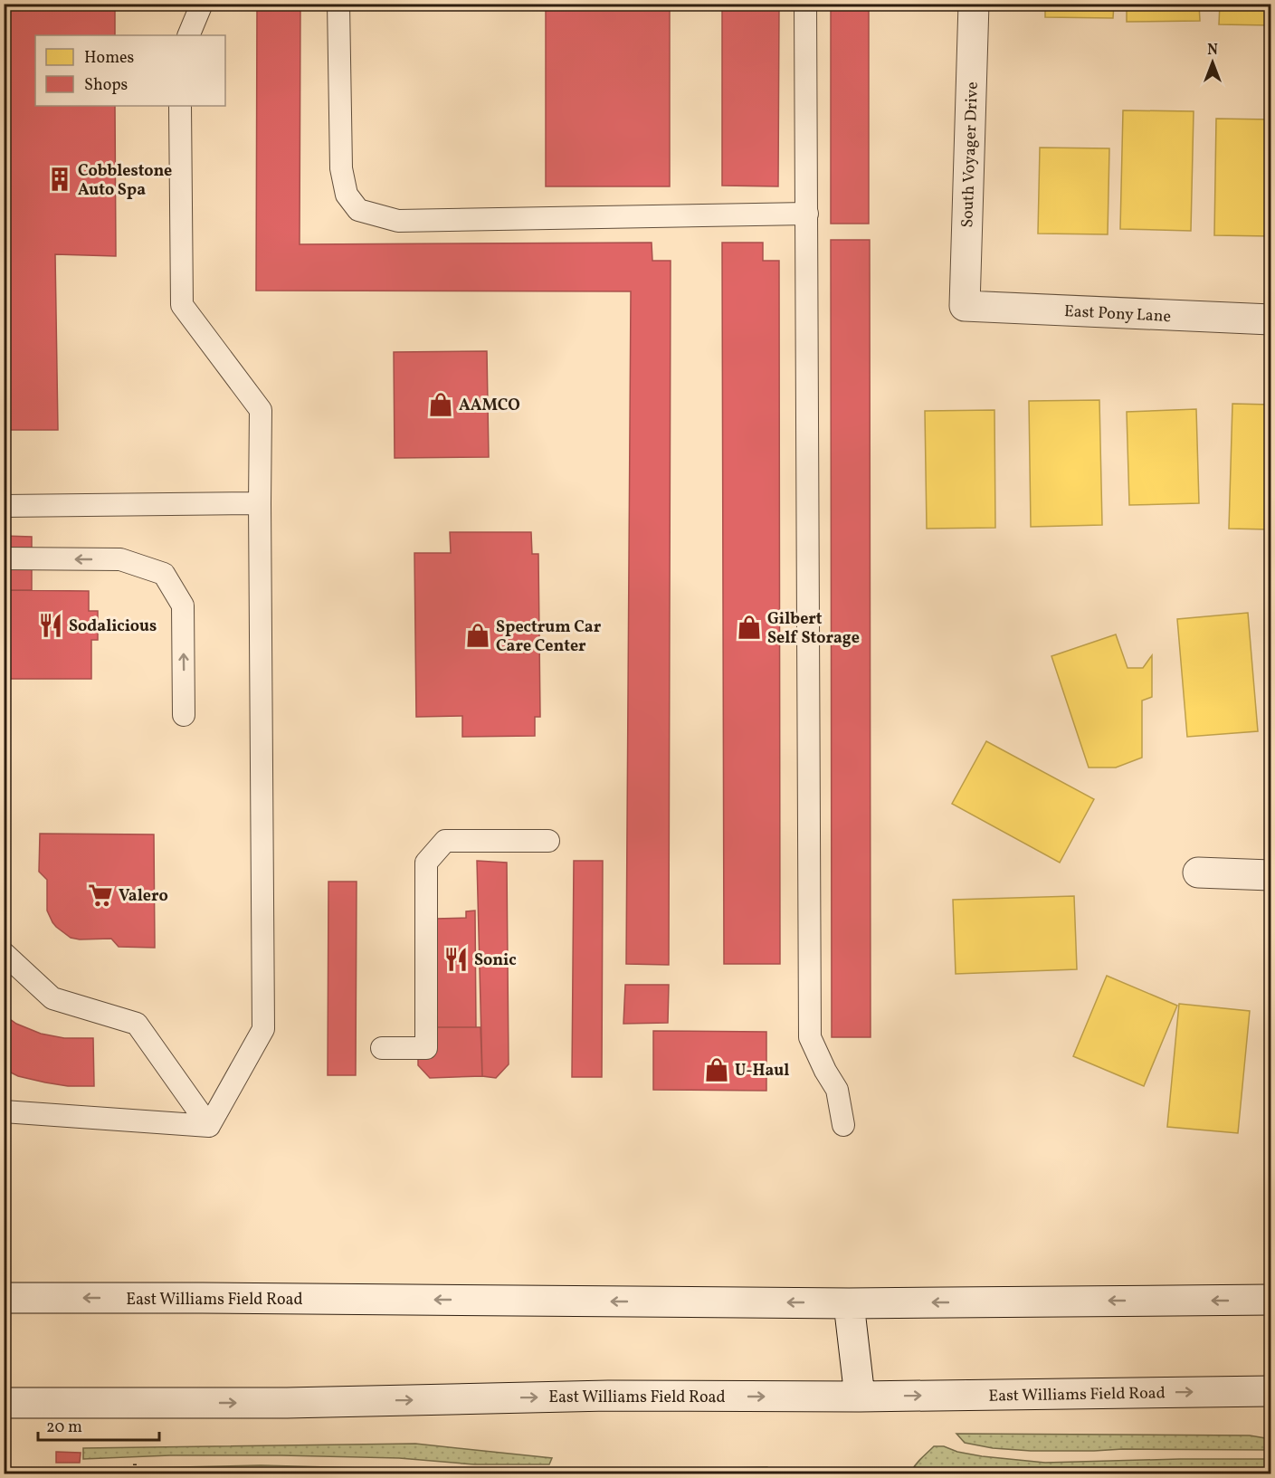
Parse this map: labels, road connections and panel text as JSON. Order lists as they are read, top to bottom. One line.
{"streets":{"main road":["South Voyager Drive","East Pony Lane","East Williams Field Road"]},"crossings":[["South Voyager Drive","East Pony Lane"]],"places":{"building":["Cobblestone Auto Spa"],"shop":["AAMCO","Gilbert Self Storage","Spectrum Car Care Center","U-Haul"],"restaurant":["Sodalicious","Sonic"],"supermarket":["Valero"]},"legend":["Homes","Shops"],"scale_bar":"20 m","north":"top"}
